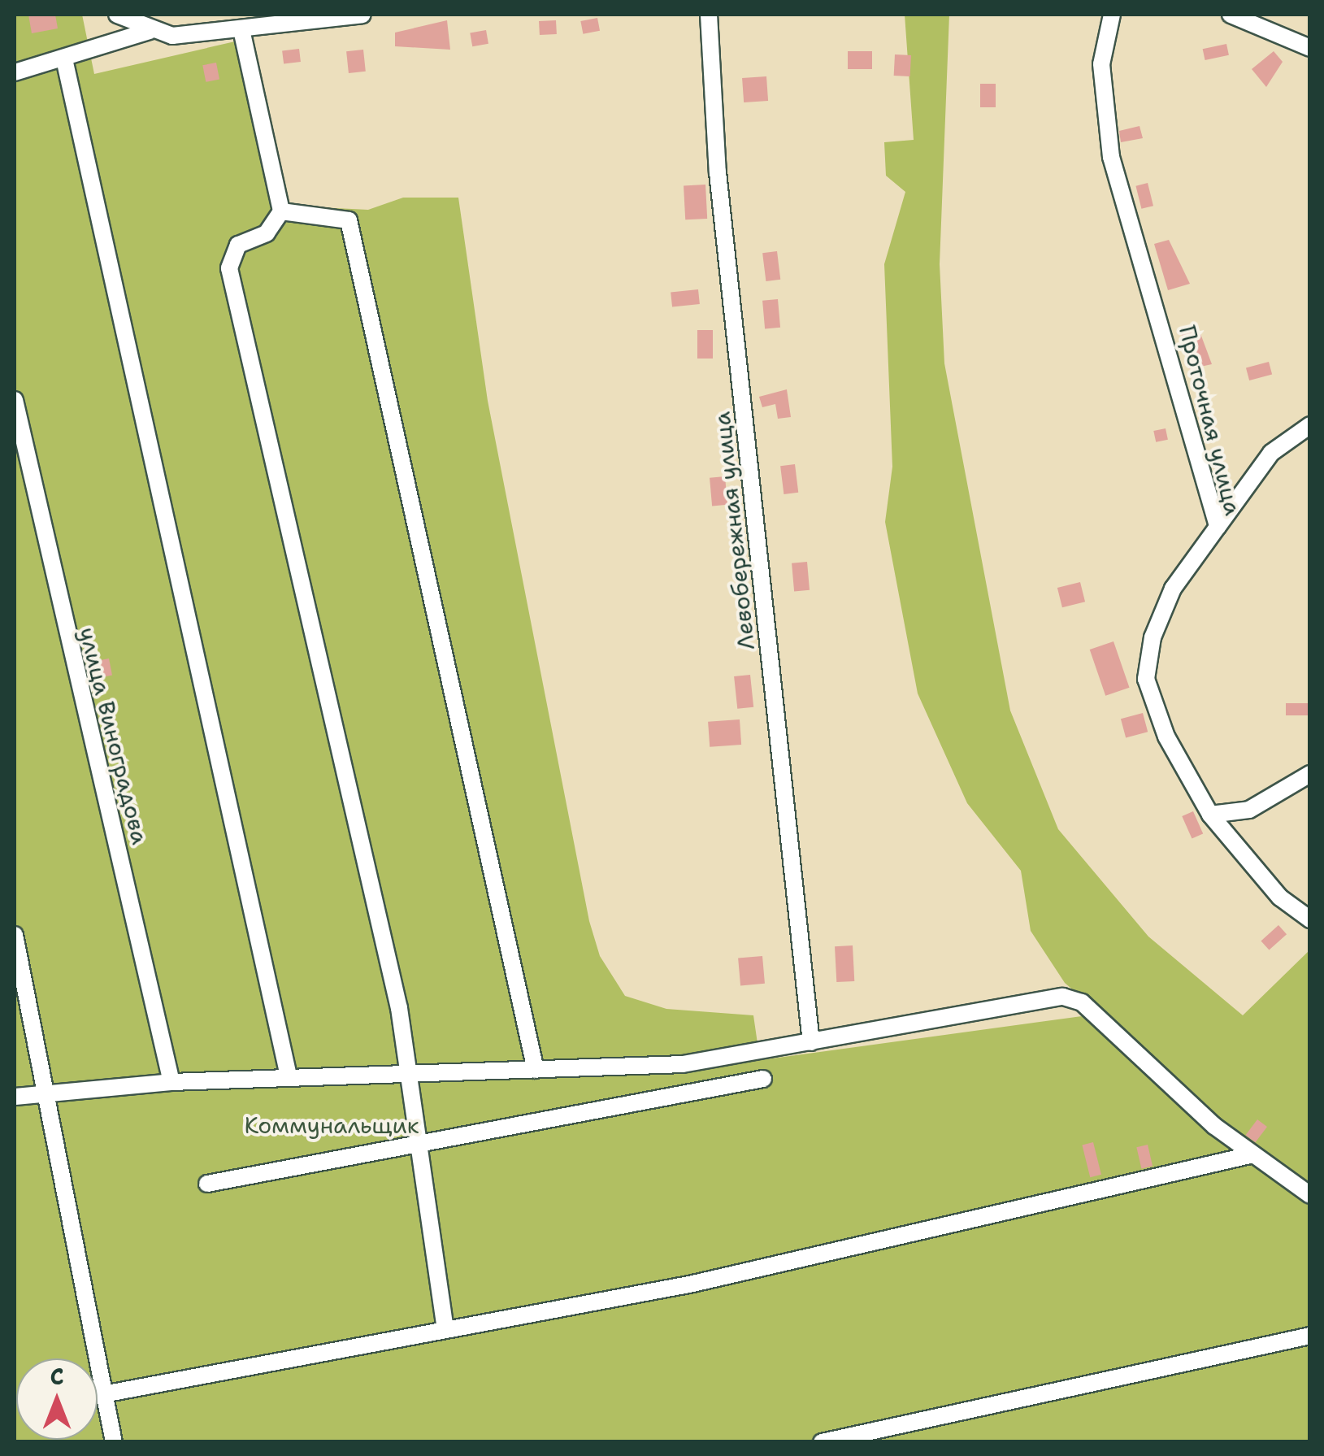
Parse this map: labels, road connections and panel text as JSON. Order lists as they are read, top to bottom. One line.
{"streets":{"street":["Проточная улица","Левобережная улица","улица Виноградова"]},"parks":["Коммунальщик"],"north":"top"}
